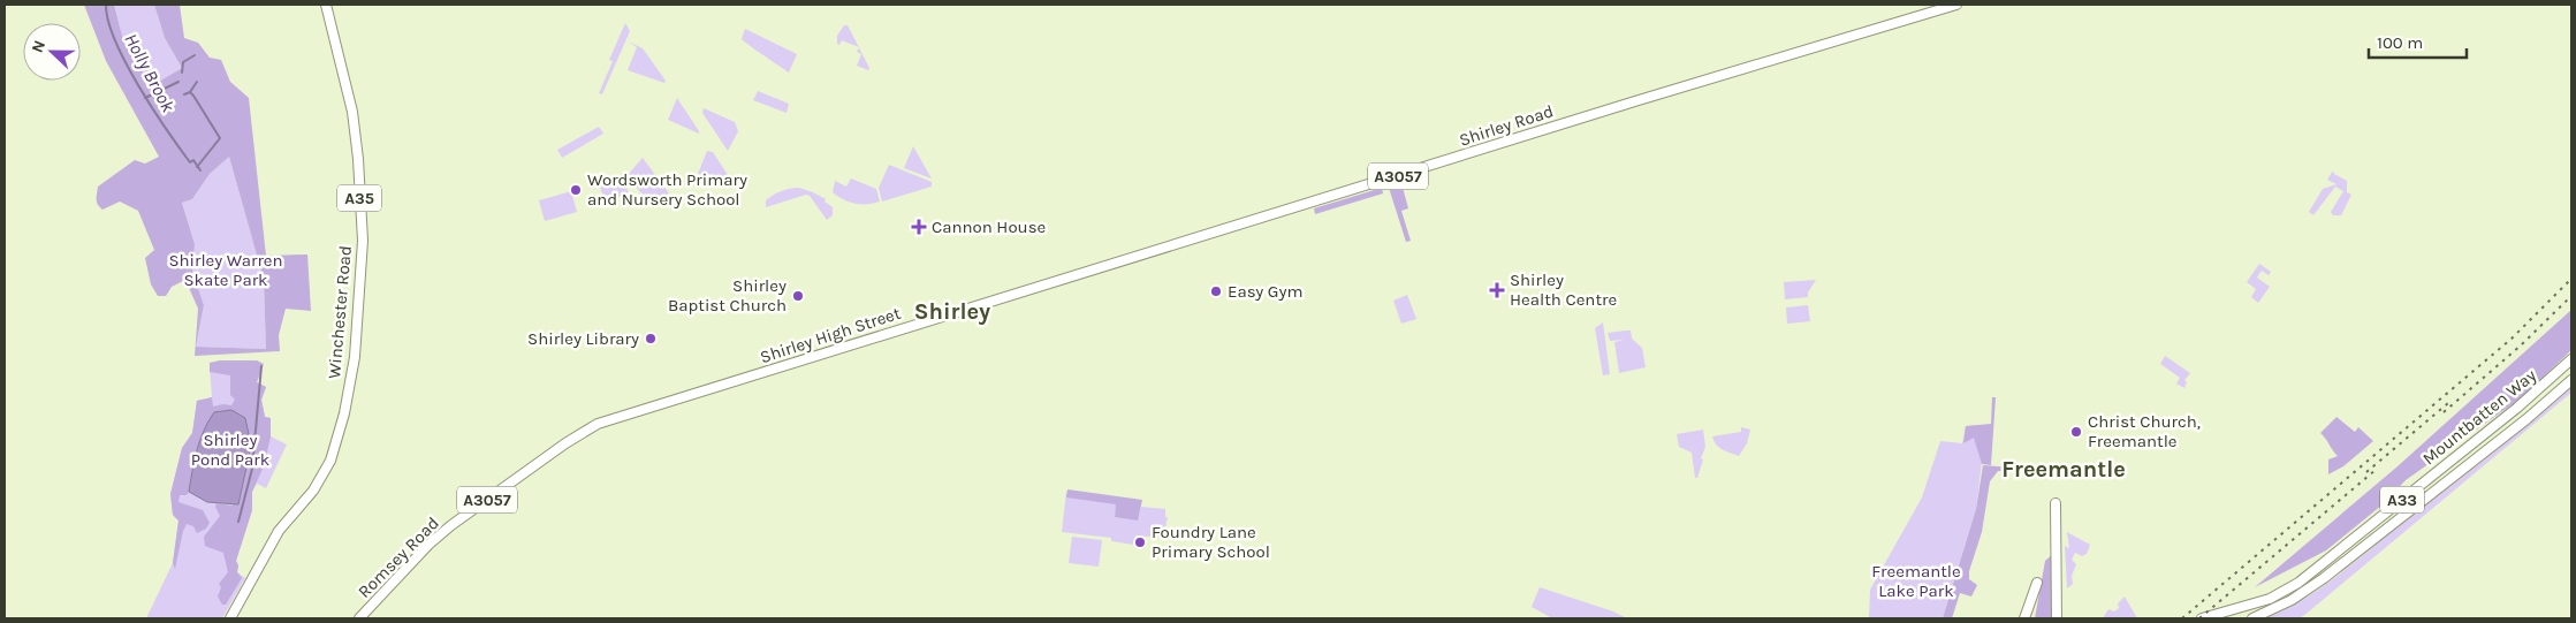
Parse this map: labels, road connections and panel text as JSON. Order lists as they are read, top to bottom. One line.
{"streets":{"main road":["Shirley Road","A3057","A35","Winchester Road","Shirley High Street","Mountbatten Way","A33","Romsey Road"]},"crossings":[["Shirley Road","Shirley High Street"],["Shirley High Street","Romsey Road"]],"districts":["Shirley","Freemantle"],"water":["Holly Brook"],"parks":["Shirley Warren Skate Park","Shirley Pond Park","Freemantle Lake Park"],"places":{"other":["Wordsworth Primary and Nursery School","Easy Gym","Shirley Baptist Church","Shirley Library","Christ Church, Freemantle","Foundry Lane Primary School"],"health":["Cannon House","Shirley Health Centre"]},"scale_bar":"100 m","north":"left"}
